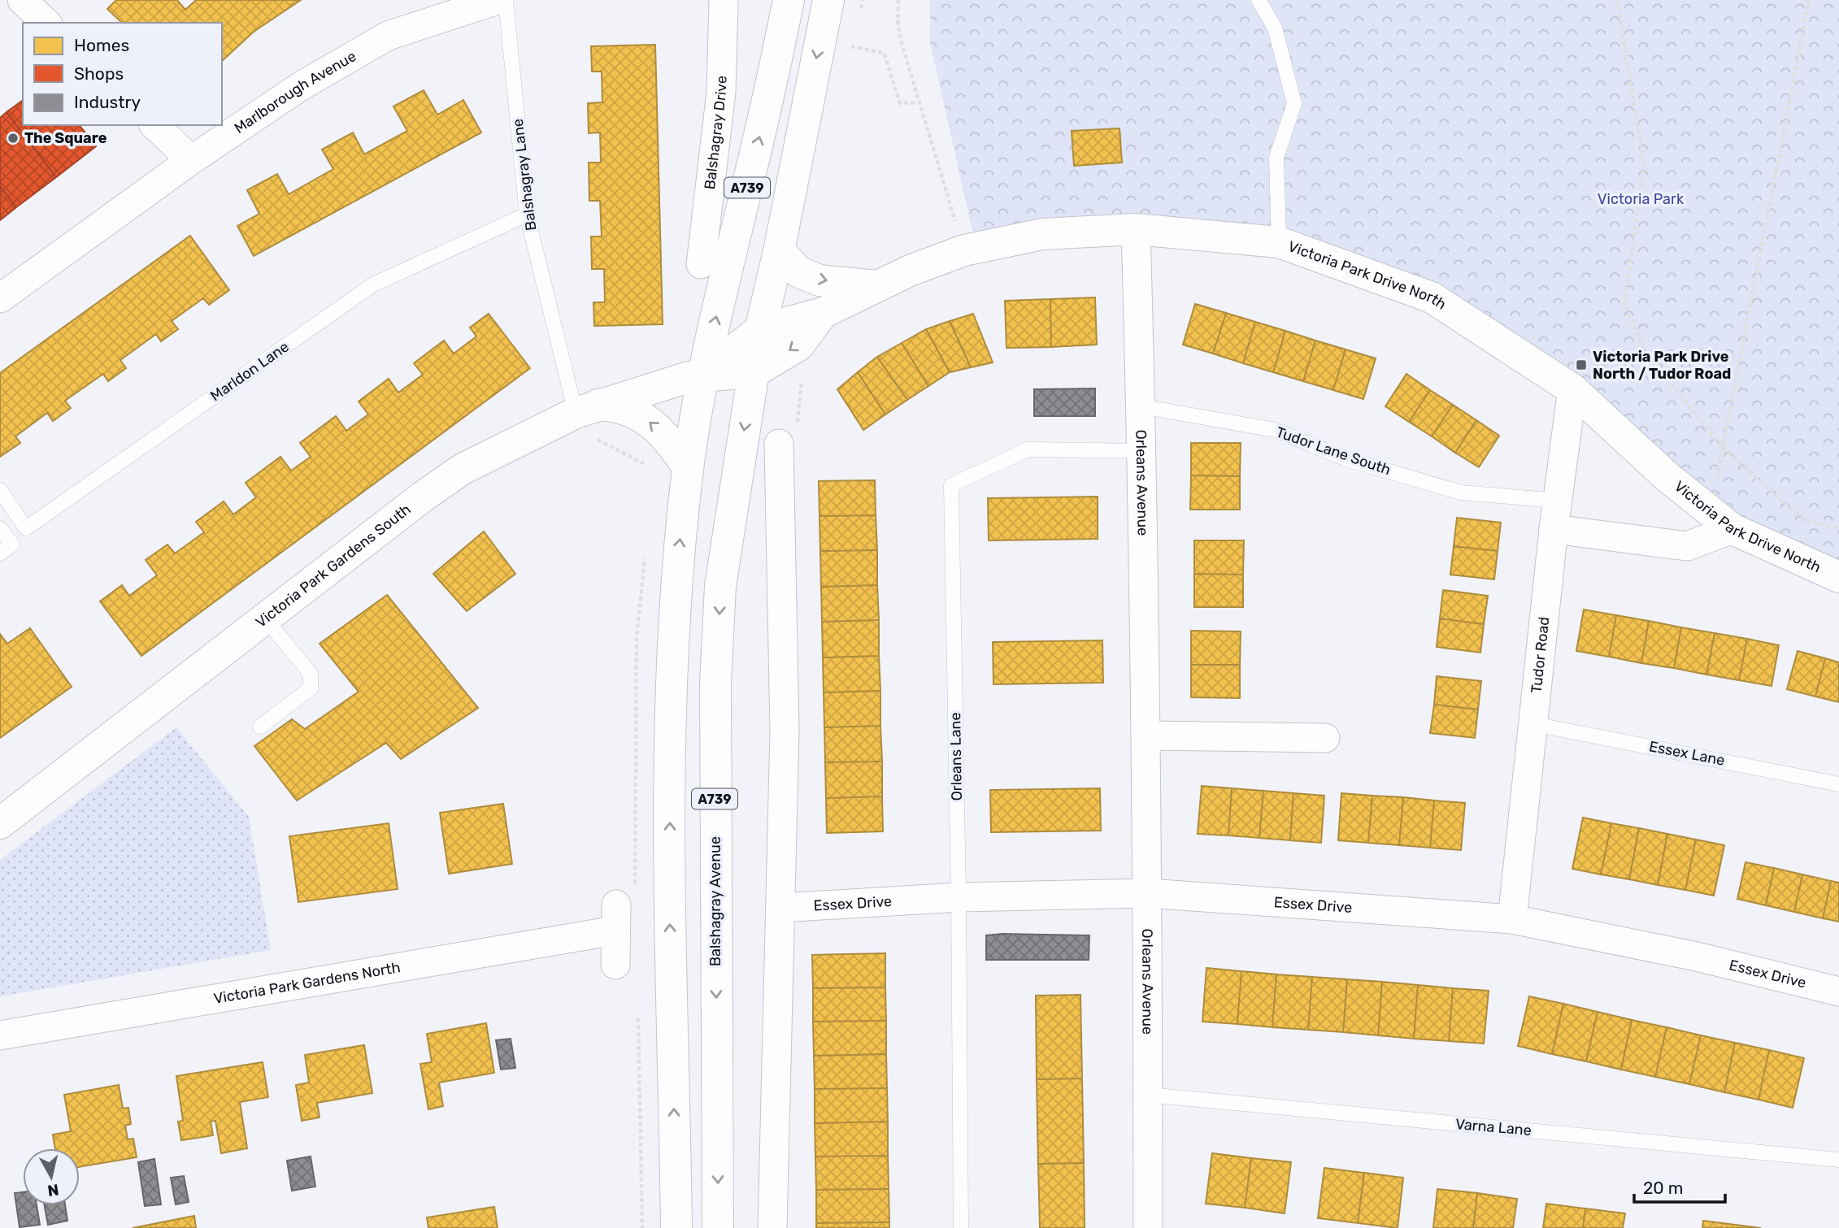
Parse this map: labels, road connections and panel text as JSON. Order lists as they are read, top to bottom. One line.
{"streets":{"main road":["A739","Victoria Park Drive North","Victoria Park Gardens South","Balshagray Avenue"],"street":["Marlborough Avenue","Balshagray Drive","Orleans Avenue","Tudor Road","Essex Drive","Victoria Park Gardens North"],"lane":["Balshagray Lane","Marldon Lane","Tudor Lane South","Essex Lane","Orleans Lane","Varna Lane"]},"crossings":[["Balshagray Lane","Marldon Lane"],["Balshagray Lane","Victoria Park Gardens South"],["A739","Victoria Park Drive North"],["A739","Victoria Park Gardens South"],["A739","Balshagray Avenue"],["Victoria Park Drive North","Orleans Avenue"],["Victoria Park Drive North","Victoria Park Gardens South"],["Victoria Park Drive North","Tudor Road"],["Victoria Park Drive North","Balshagray Avenue"],["Tudor Lane South","Orleans Avenue"],["Tudor Lane South","Tudor Road"],["Orleans Avenue","Orleans Lane"],["Orleans Avenue","Essex Drive"],["Orleans Avenue","Varna Lane"],["Tudor Road","Essex Lane"],["Tudor Road","Essex Drive"],["Orleans Lane","Essex Drive"]],"parks":["Victoria Park"],"places":{"other":["The Square"],"transit":["Victoria Park Drive North / Tudor Road"]},"legend":["Homes","Shops","Industry"],"scale_bar":"20 m","north":"bottom"}
